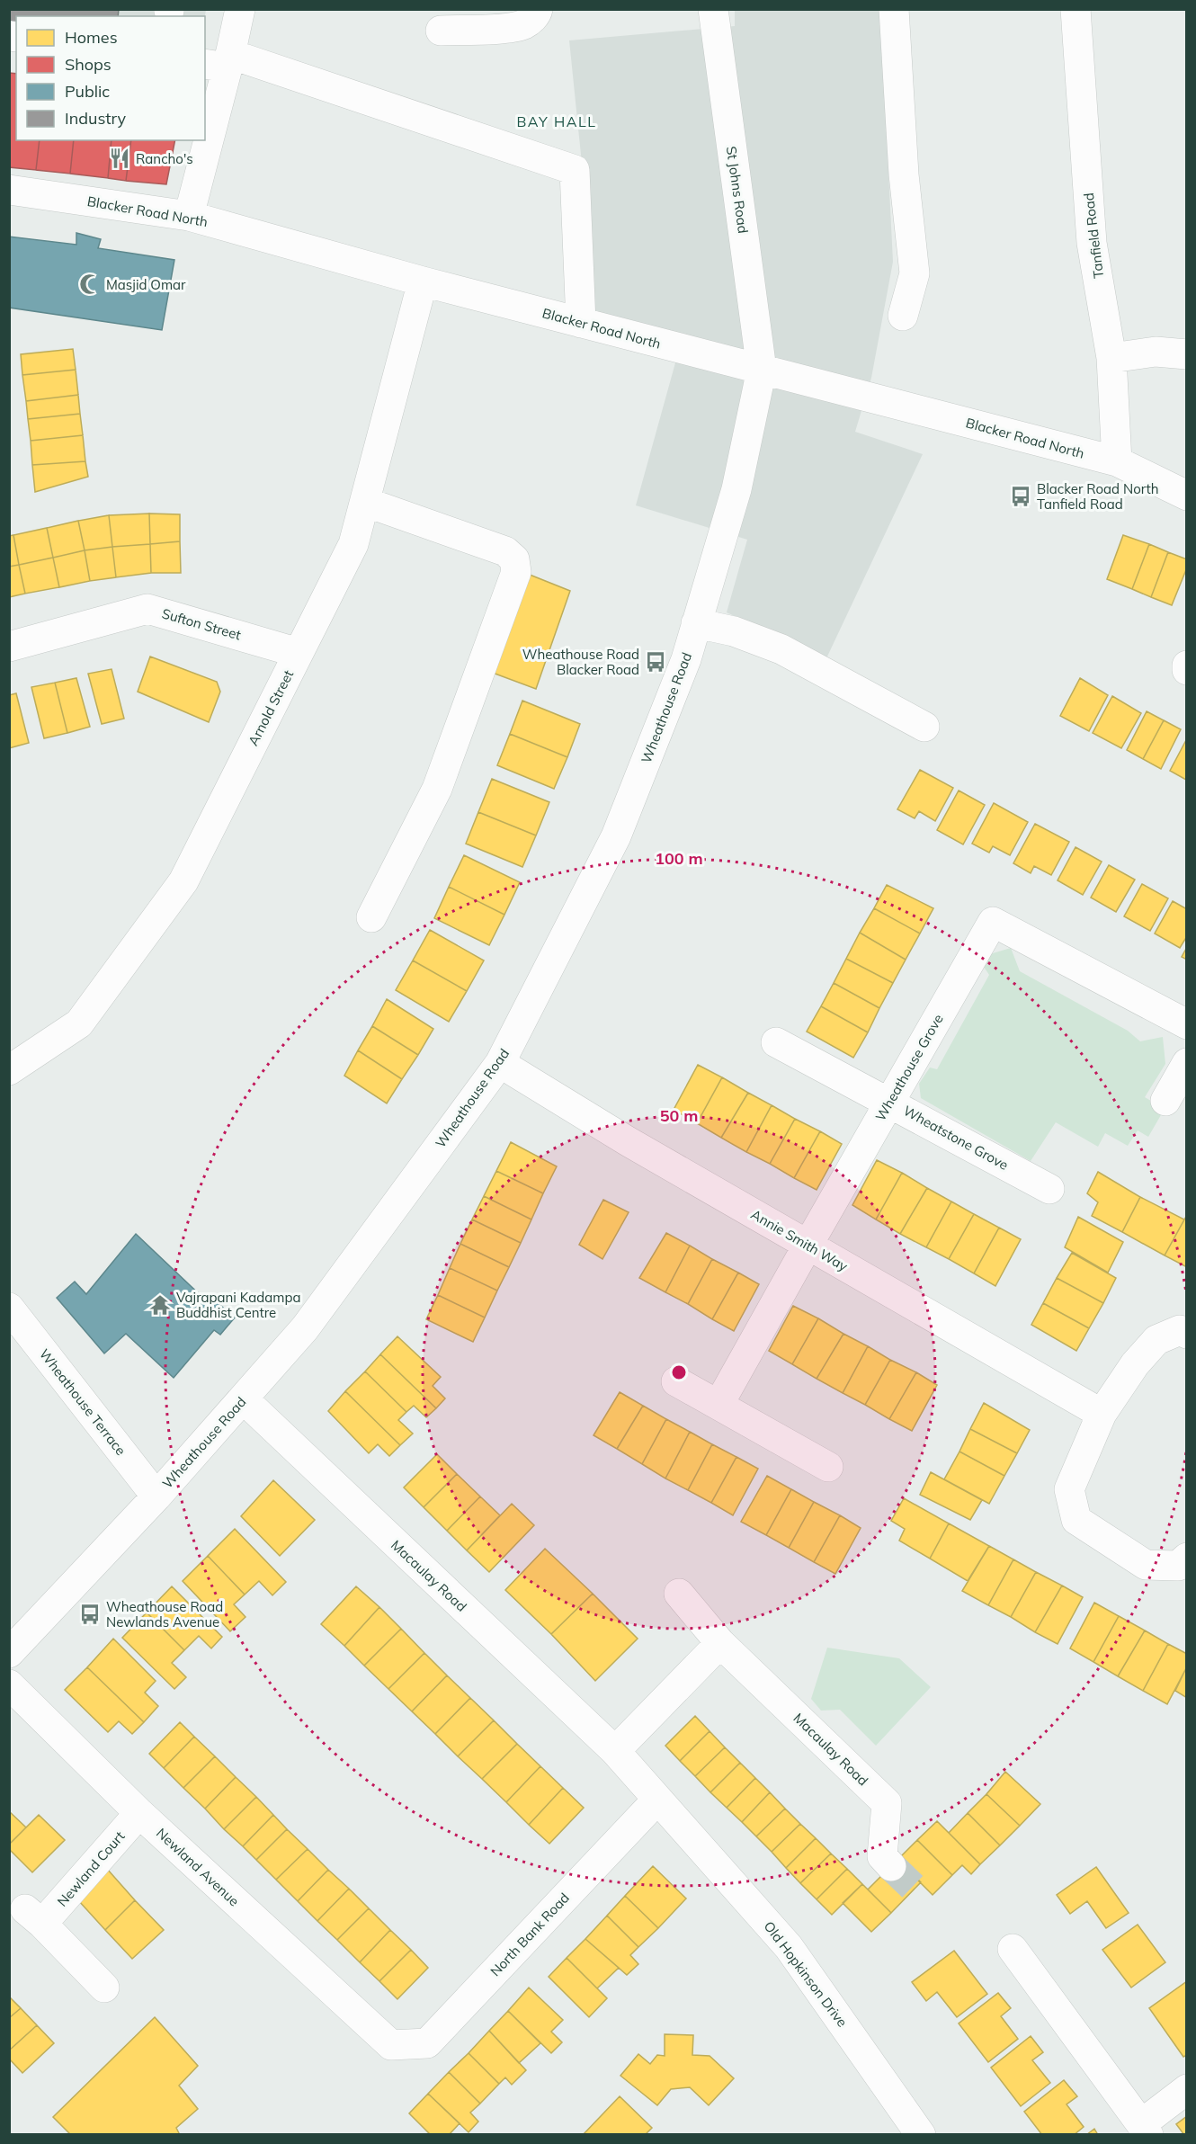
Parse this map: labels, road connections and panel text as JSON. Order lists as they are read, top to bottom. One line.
{"streets":{"street":["St Johns Road","Blacker Road North","Tanfield Road","Sufton Street","Arnold Street","Wheathouse Road","Wheathouse Grove","Wheatstone Grove","Annie Smith Way","Wheathouse Terrace","Macaulay Road","Newland Avenue","Newland Court","North Bank Road","Old Hopkinson Drive"]},"crossings":[["St Johns Road","Blacker Road North"],["St Johns Road","Wheathouse Road"],["Blacker Road North","Tanfield Road"],["Blacker Road North","Arnold Street"],["Blacker Road North","Wheathouse Road"],["Sufton Street","Arnold Street"],["Wheathouse Road","Annie Smith Way"],["Wheathouse Road","Wheathouse Terrace"],["Wheathouse Road","Macaulay Road"],["Wheathouse Grove","Wheatstone Grove"],["Wheathouse Grove","Annie Smith Way"],["Macaulay Road","North Bank Road"],["Macaulay Road","Old Hopkinson Drive"],["Newland Avenue","Newland Court"],["Newland Avenue","North Bank Road"],["North Bank Road","Old Hopkinson Drive"]],"districts":["BAY HALL"],"places":{"restaurant":["Rancho's"],"mosque":["Masjid Omar"],"bus stop":["Blacker Road North Tanfield Road","Wheathouse Road Blacker Road","Wheathouse Road Newlands Avenue"],"temple":["Vajrapani Kadampa Buddhist Centre"]},"legend":["Homes","Shops","Public","Industry"],"rings":["100 m","50 m"]}
